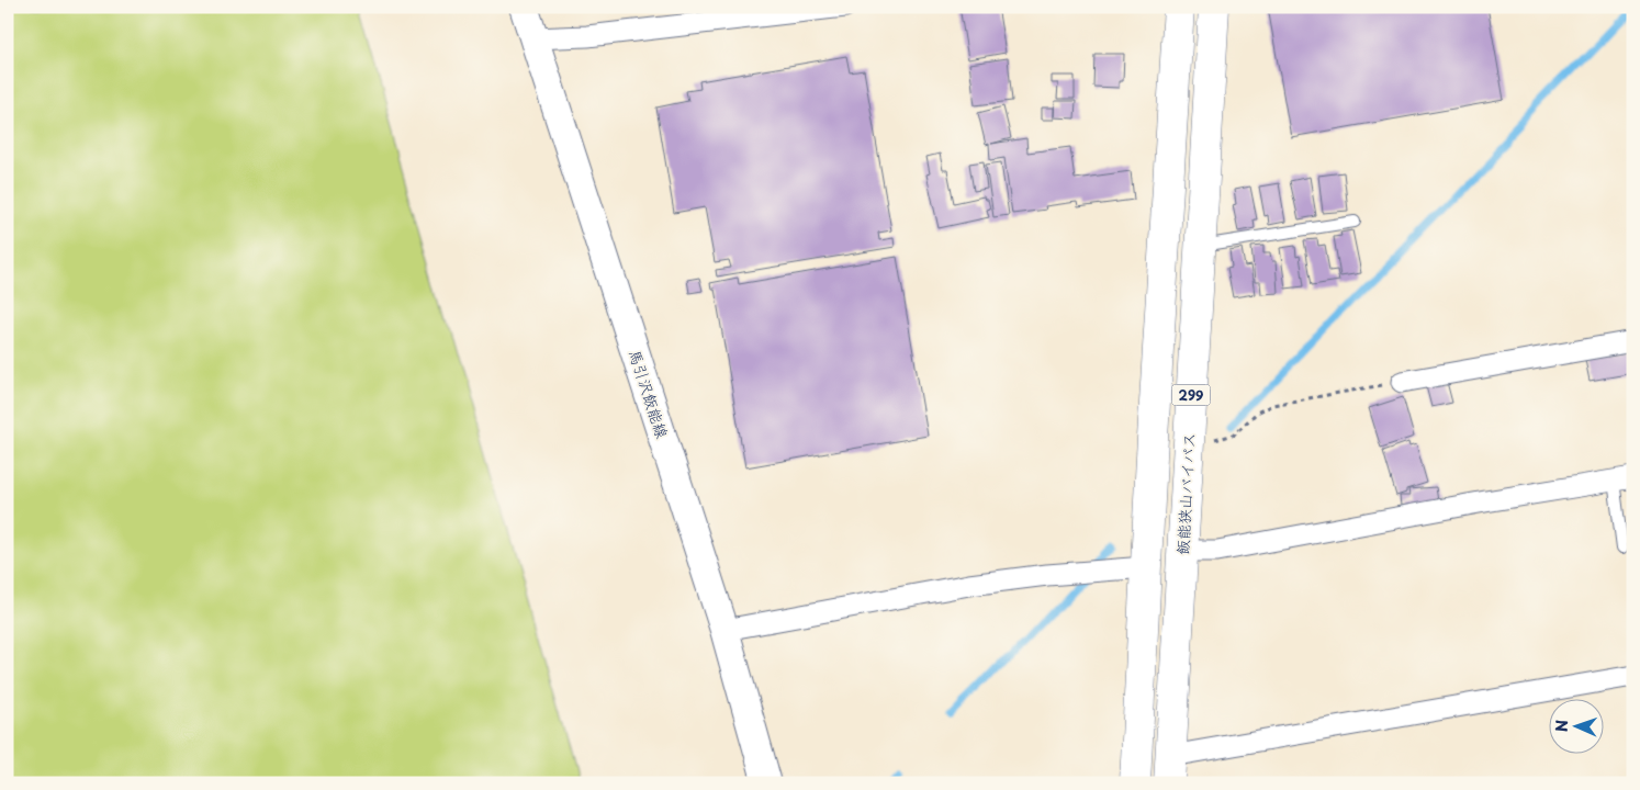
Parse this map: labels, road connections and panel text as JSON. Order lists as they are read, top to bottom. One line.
{"streets":{"highway":["299","飯能狭山バイパス"],"main road":["馬引沢飯能線"]},"north":"left"}
